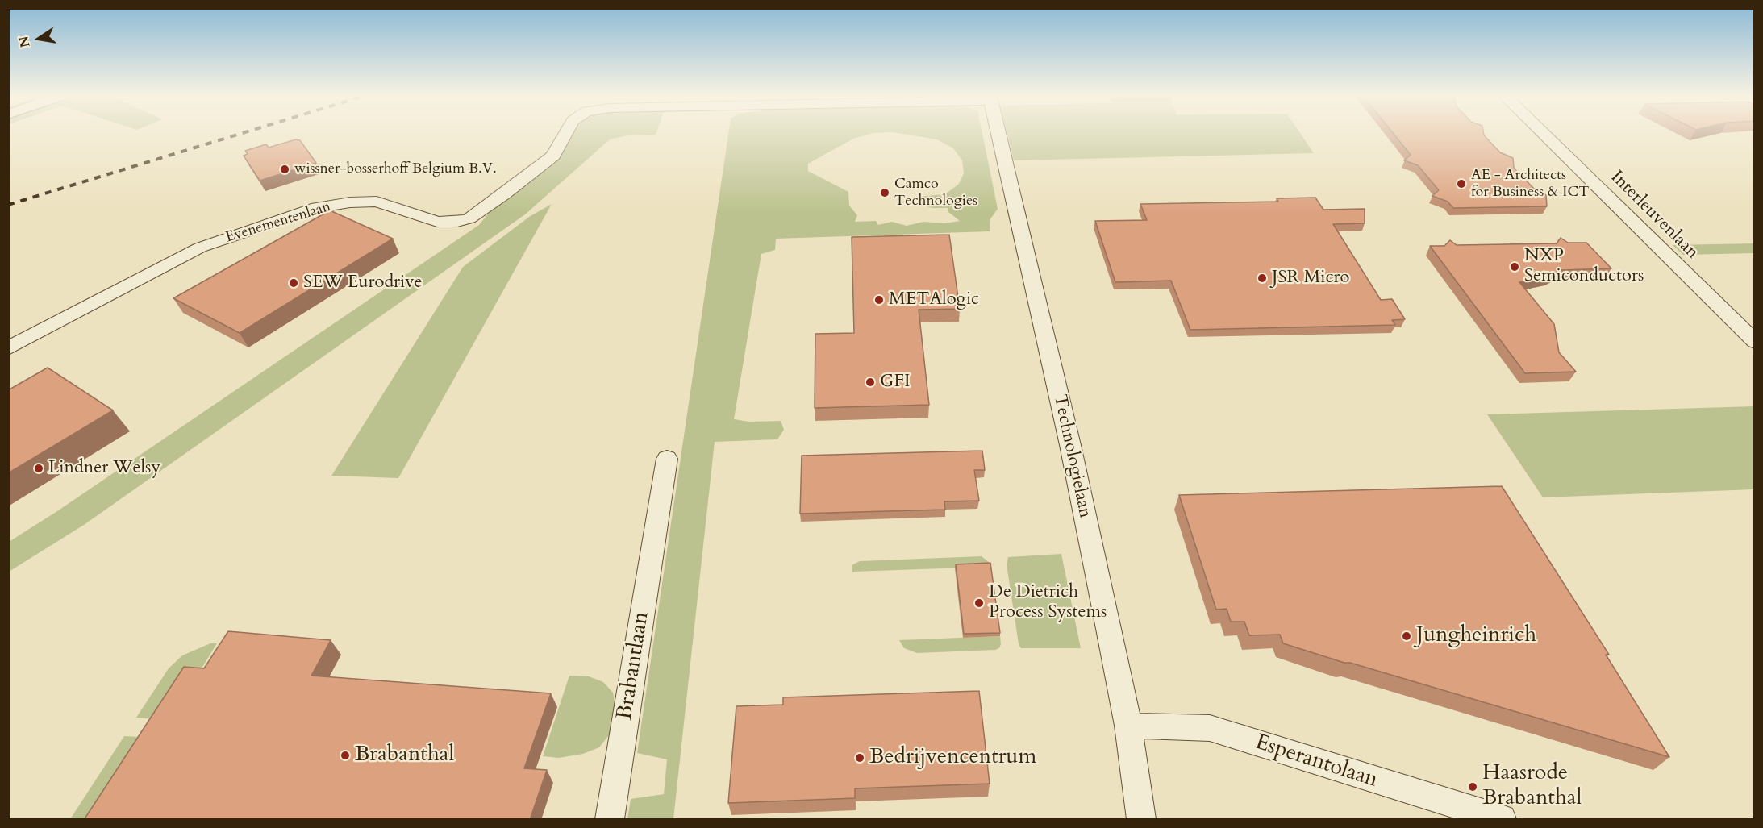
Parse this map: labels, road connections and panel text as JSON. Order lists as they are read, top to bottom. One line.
{"streets":{"street":["Interleuvenlaan","Evenementenlaan","Technologielaan","Brabantlaan","Esperantolaan"]},"crossings":[["Technologielaan","Esperantolaan"]],"places":["wissner-bosserhoff Belgium B.V.","AE - Architects for Business & ICT","Camco Technologies","NXP Semiconductors","JSR Micro","SEW Eurodrive","METAlogic","GFI","Lindner Welsy","De Dietrich Process Systems","Jungheinrich","Brabanthal","Bedrijvencentrum","Haasrode Brabanthal"],"north":"left"}
